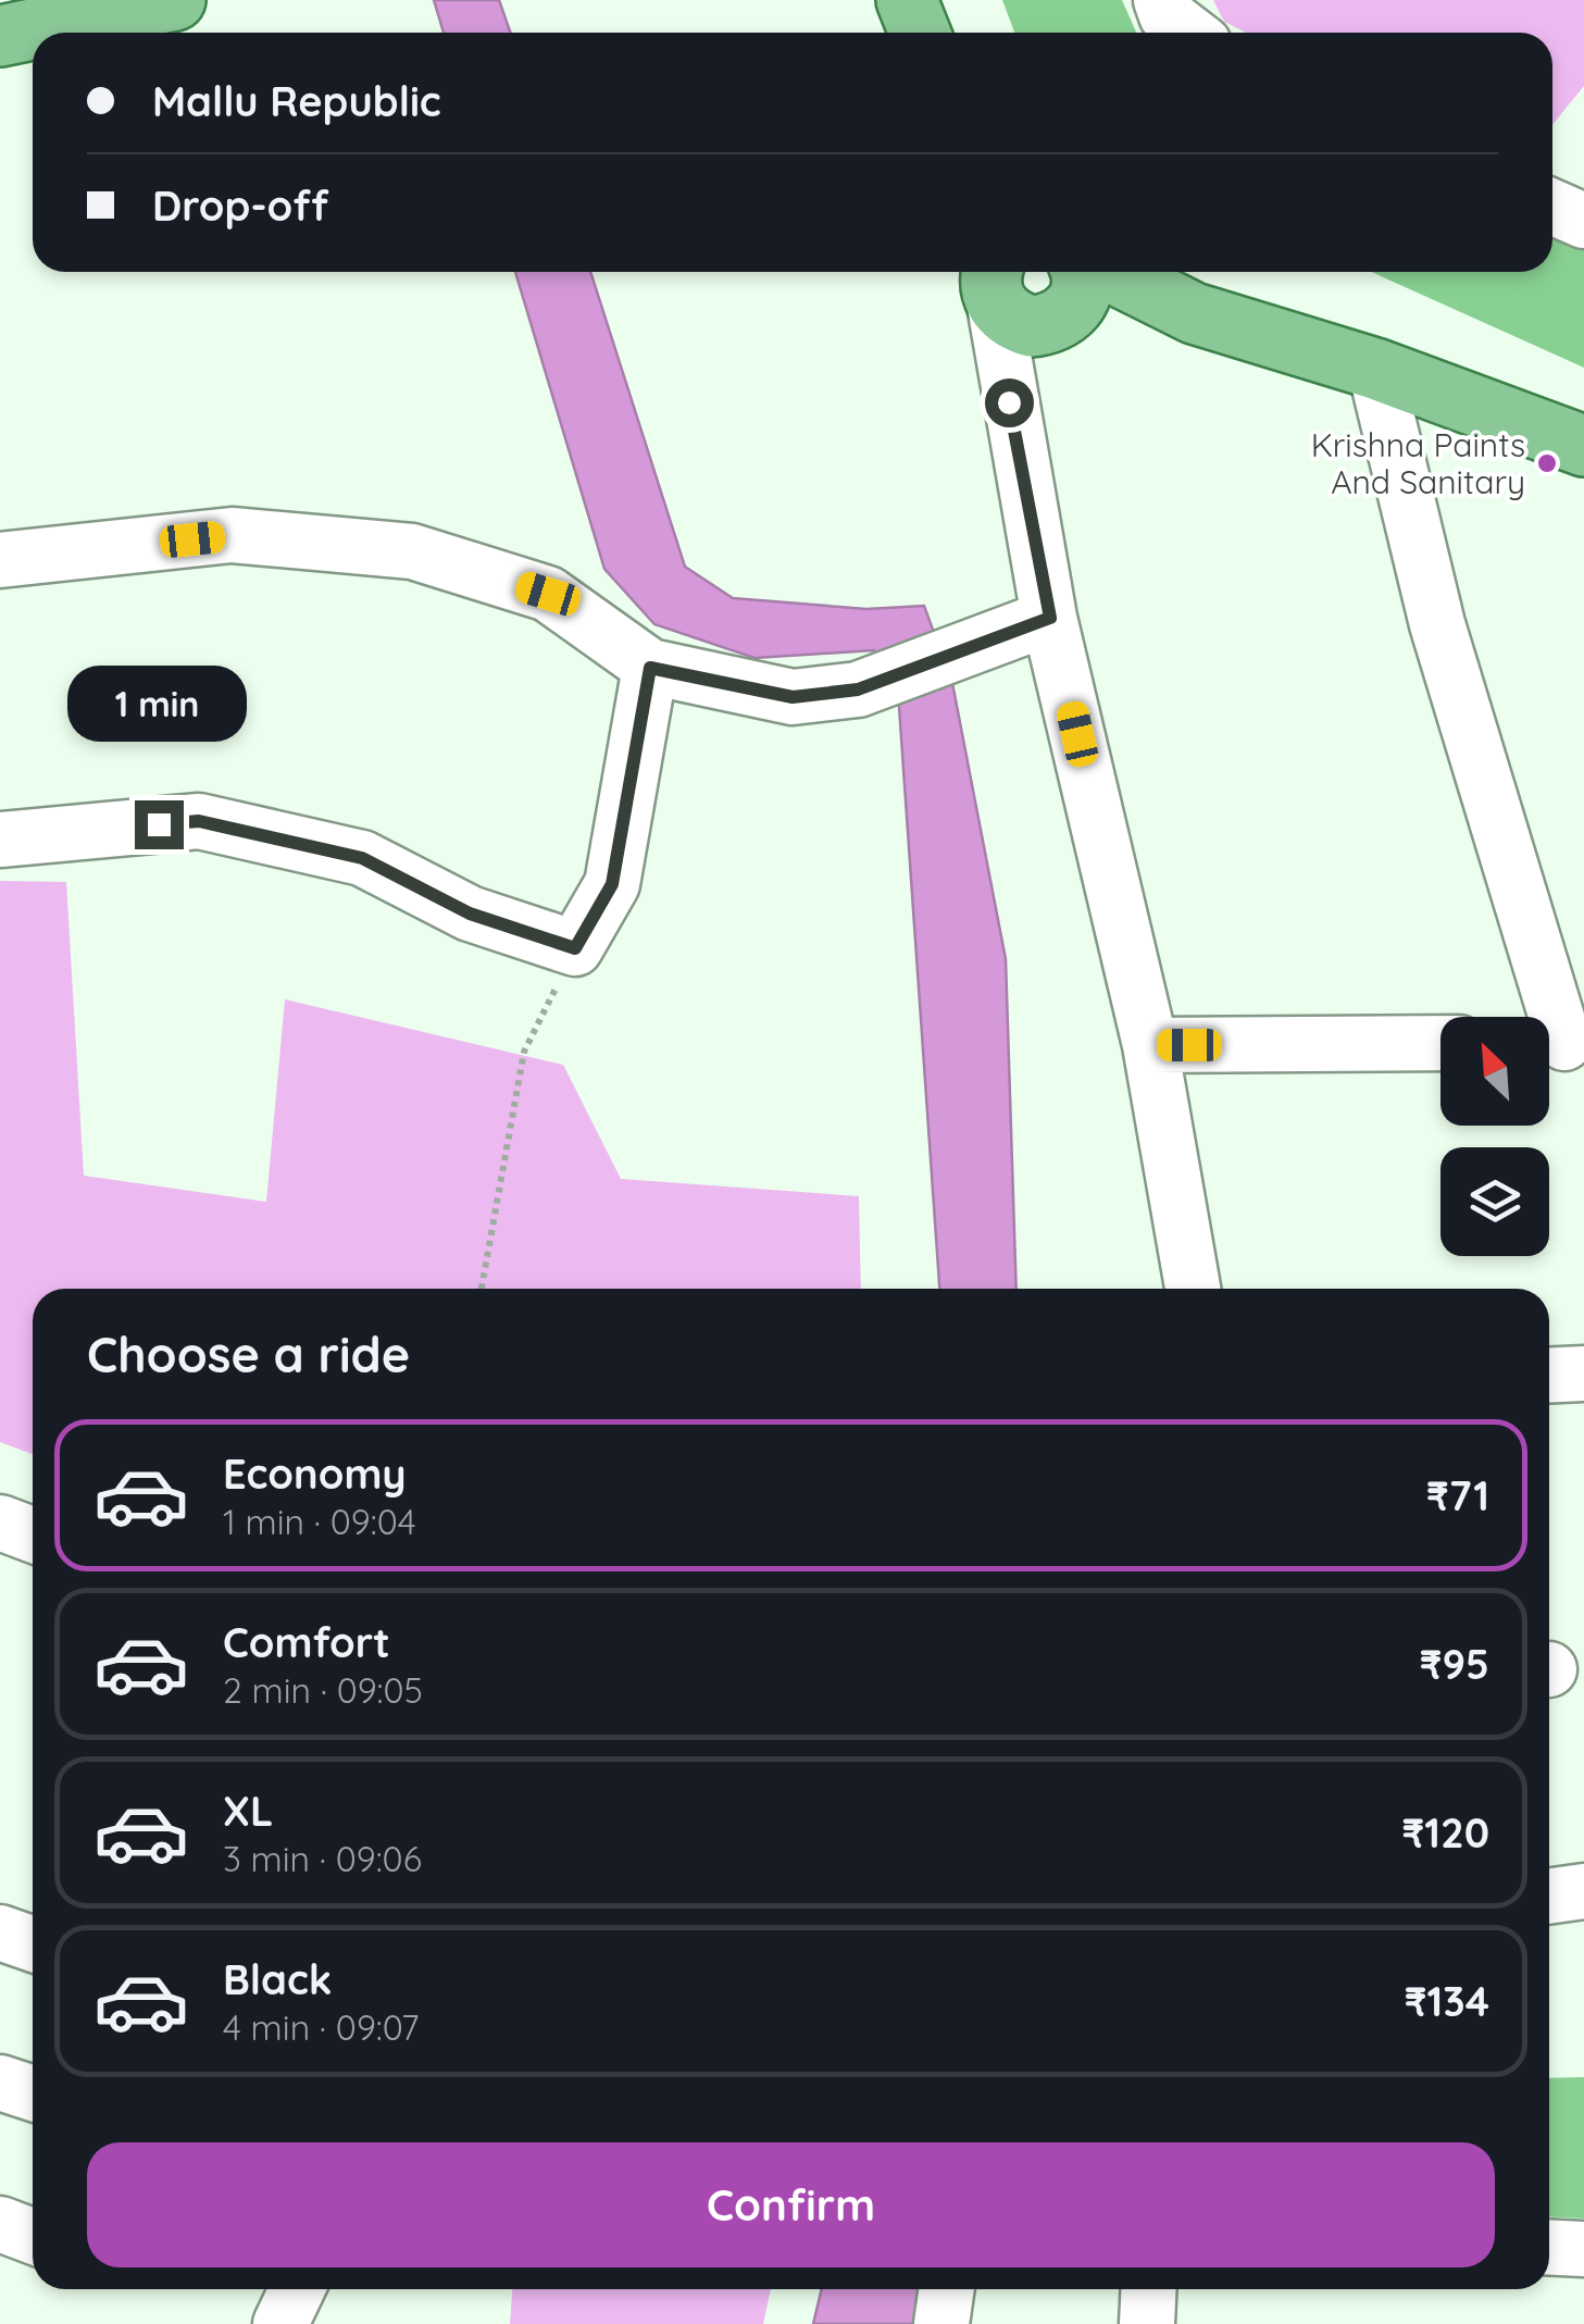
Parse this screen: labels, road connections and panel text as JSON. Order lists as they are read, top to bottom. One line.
{"places":["Krishna Paints And Sanitary"],"north":"top left","page":{"banner":["Mallu Republic","Drop-off"],"bubble":"1 min","heading":"Choose a ride","list":[{"name":"Economy","note":"1 min · 09:04","value":"₹71"},{"name":"Comfort","note":"2 min · 09:05","value":"₹95"},{"name":"XL","note":"3 min · 09:06","value":"₹120"},{"name":"Black","note":"4 min · 09:07","value":"₹134"}],"buttons":"Confirm"}}
